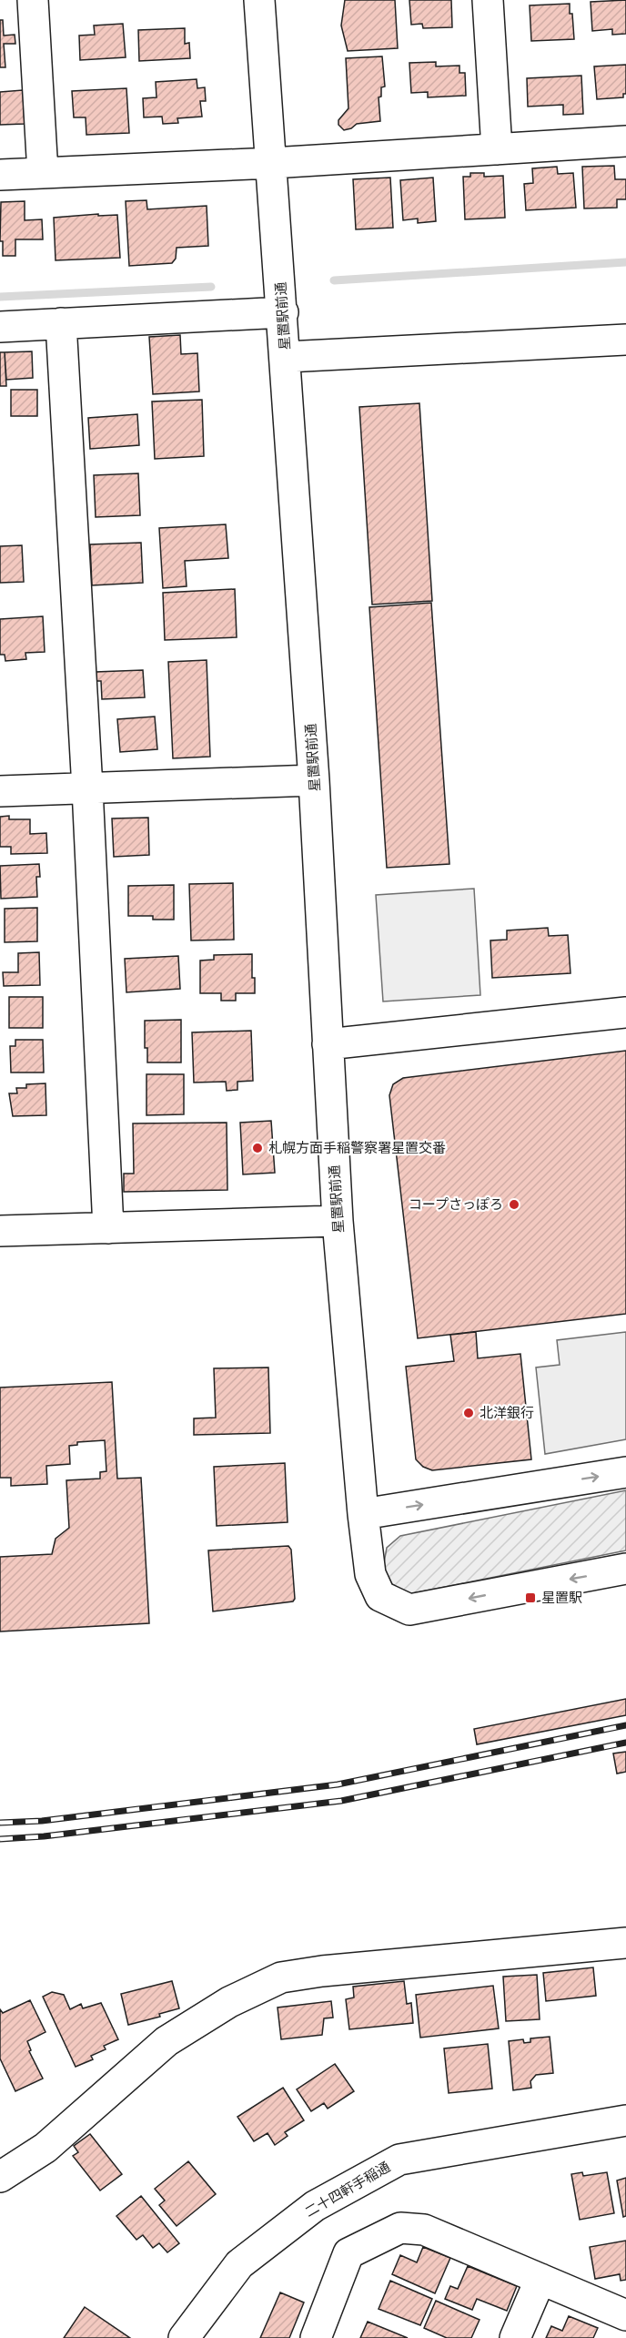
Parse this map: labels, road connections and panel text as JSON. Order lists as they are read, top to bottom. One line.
{"streets":{"street":["星置駅前通","二十四軒手稲通"]},"places":{"other":["札幌方面手稲警察署星置交番","コープさっぽろ","北洋銀行"],"transit":["星置駅"]}}
